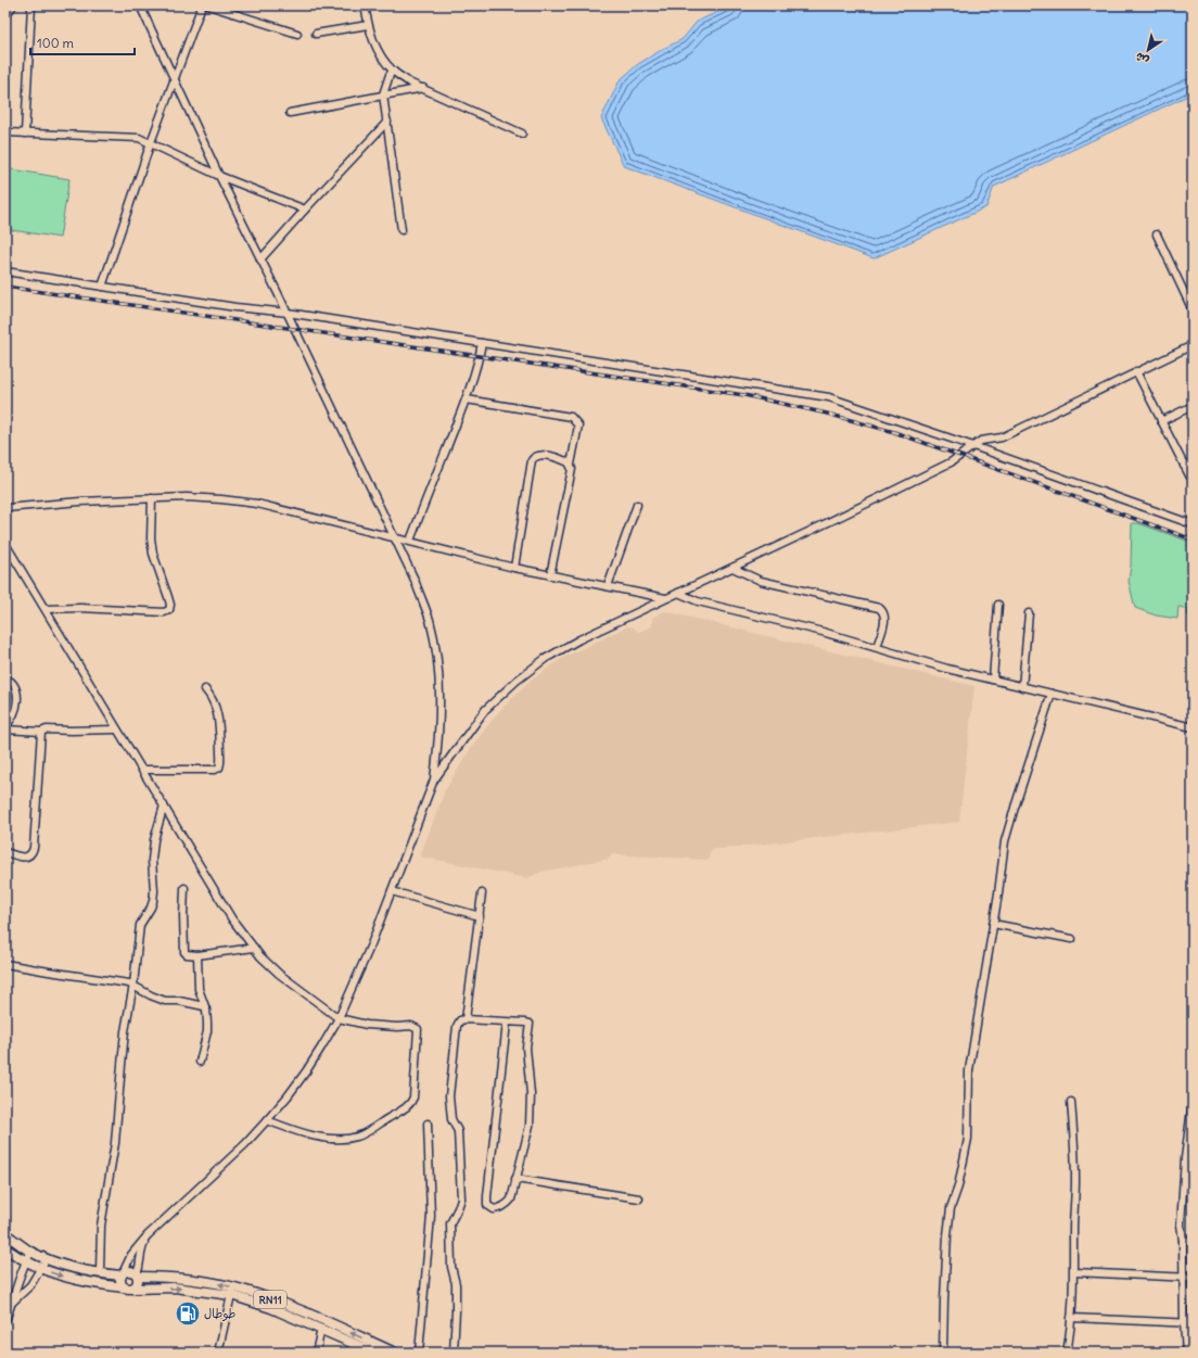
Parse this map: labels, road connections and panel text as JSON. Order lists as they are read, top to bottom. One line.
{"streets":{"main road":["RN11"]},"places":{"fuel station":["طوطال"]},"scale_bar":"100 m","north":"bottom left"}
